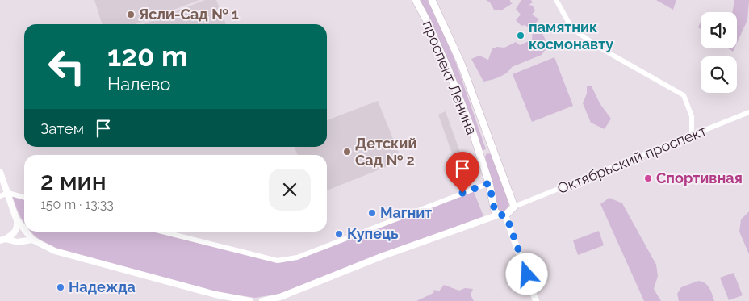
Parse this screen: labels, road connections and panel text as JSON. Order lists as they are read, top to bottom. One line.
{"streets":{"main road":["проспект Ленина"],"street":["Октябрьский проспект"]},"crossings":[["проспект Ленина","Октябрьский проспект"]],"places":["Ясли-Сад № 1","памятник космонавту","Детский Сад № 2","Спортивная","Магнит","Купець","Надежда"],"page":{"turn":["120 m","Налево"],"then":"Затем","heading":["2 мин","150 m · 13:33"]}}
